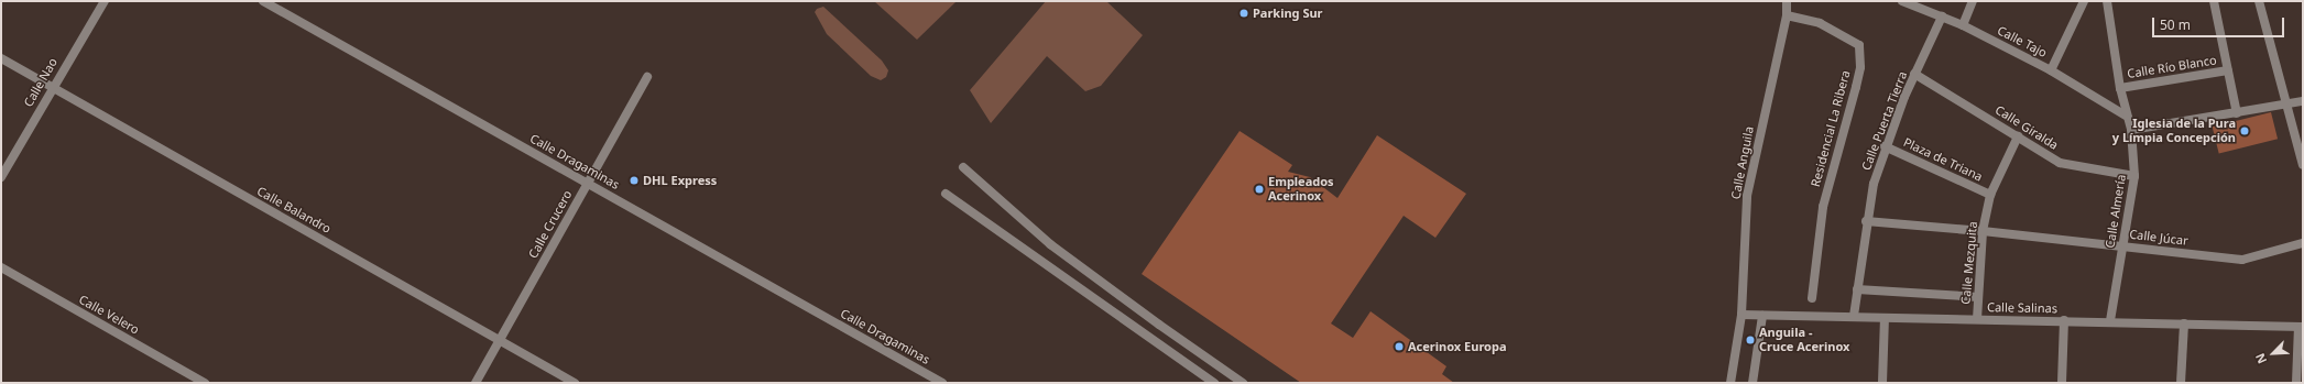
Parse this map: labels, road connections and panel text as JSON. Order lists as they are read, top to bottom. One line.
{"streets":{"street":["Calle Tajo","Calle Río Blanco","Calle Nao","Calle Puerta Tierra","Calle Giralda","Residencial La Ribera","Plaza de Triana","Calle Dragaminas","Calle Anguila","Calle Balandro","Calle Almería","Calle Crucero","Calle Júcar","Calle Mezquita","Calle Salinas","Calle Velero"]},"crossings":[["Calle Tajo","Calle Puerta Tierra"],["Calle Tajo","Calle Almería"],["Calle Río Blanco","Calle Almería"],["Calle Nao","Calle Balandro"],["Calle Puerta Tierra","Calle Giralda"],["Calle Puerta Tierra","Plaza de Triana"],["Calle Puerta Tierra","Calle Salinas"],["Calle Giralda","Calle Almería"],["Calle Giralda","Calle Mezquita"],["Residencial La Ribera","Calle Anguila"],["Plaza de Triana","Calle Mezquita"],["Calle Dragaminas","Calle Crucero"],["Calle Anguila","Calle Salinas"],["Calle Balandro","Calle Crucero"],["Calle Almería","Calle Júcar"],["Calle Almería","Calle Salinas"],["Calle Júcar","Calle Mezquita"],["Calle Mezquita","Calle Salinas"]],"places":["Parking Sur","Iglesia de la Pura y Límpia Concepción","DHL Express","Empleados Acerinox","Anguila - Cruce Acerinox","Acerinox Europa"],"scale_bar":"50 m","north":"bottom left"}
